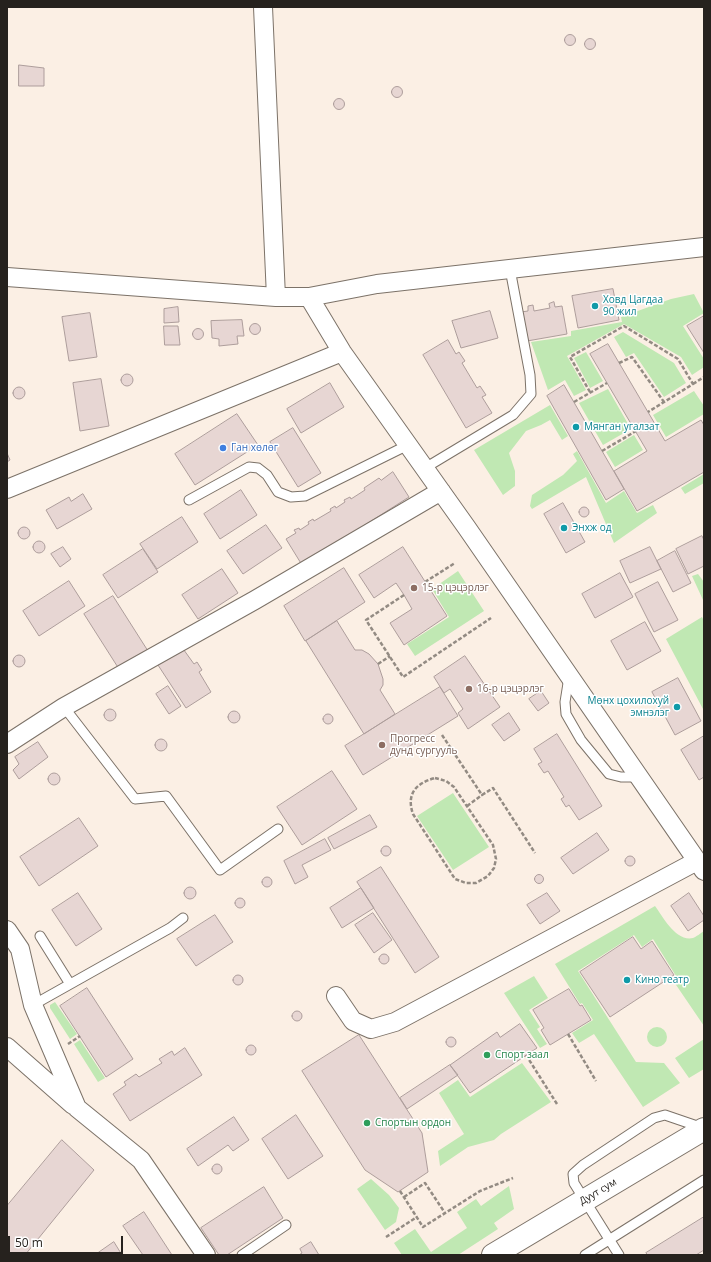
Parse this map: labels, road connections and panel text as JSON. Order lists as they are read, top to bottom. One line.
{"streets":{"main road":["Дуут сум"]},"places":["Ховд Цагдаа 90 жил","Мянган угалзат","Ган хөлөг","Энхж од","15-р цэцэрлэг","16-р цэцэрлэг","Мөнх цохилохуй эмнэлэг","Прогресс дунд сургууль","Кино театр","Спорт заал","Спортын ордон"],"scale_bar":"50 m"}
